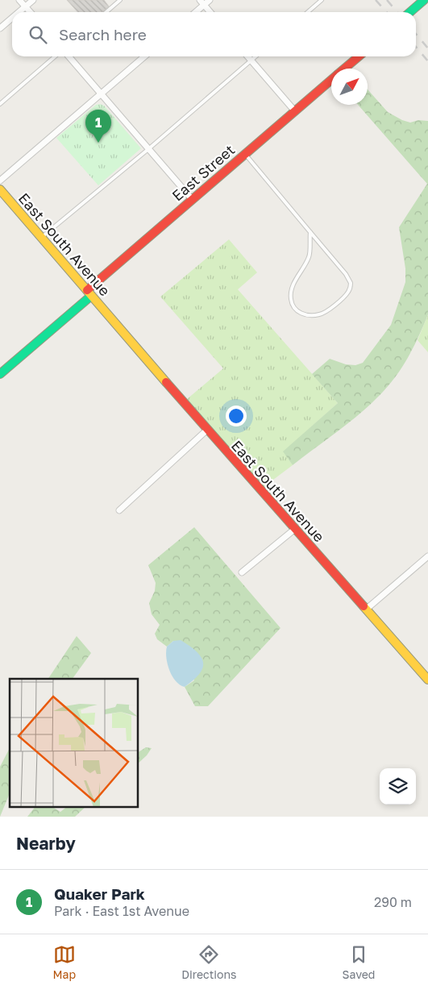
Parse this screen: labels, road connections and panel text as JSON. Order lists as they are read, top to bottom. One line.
{"streets":{"street":["East Street","East South Avenue"]},"crossings":[["East Street","East South Avenue"]],"north":"top right","page":{"search":"Search here","pins":"1","heading":"Nearby","list":[{"mark":"1","name":"Quaker Park","note":"Park · East 1st Avenue","value":"290 m"}],"nav":["Map","Directions","Saved"]}}
